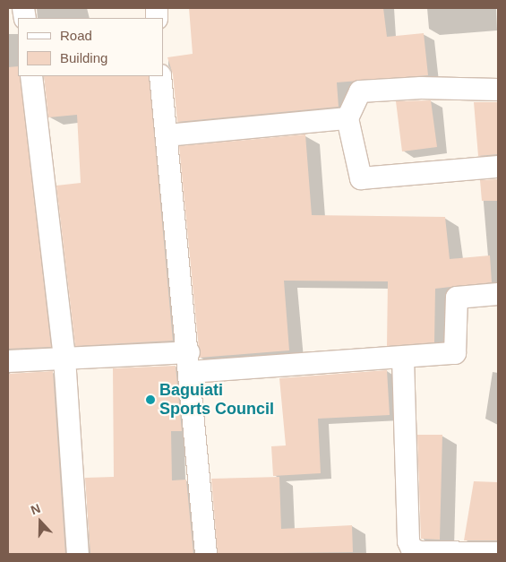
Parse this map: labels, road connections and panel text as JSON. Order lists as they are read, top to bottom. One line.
{"places":["Baguiati Sports Council"],"legend":["Road","Building"],"north":"top"}
